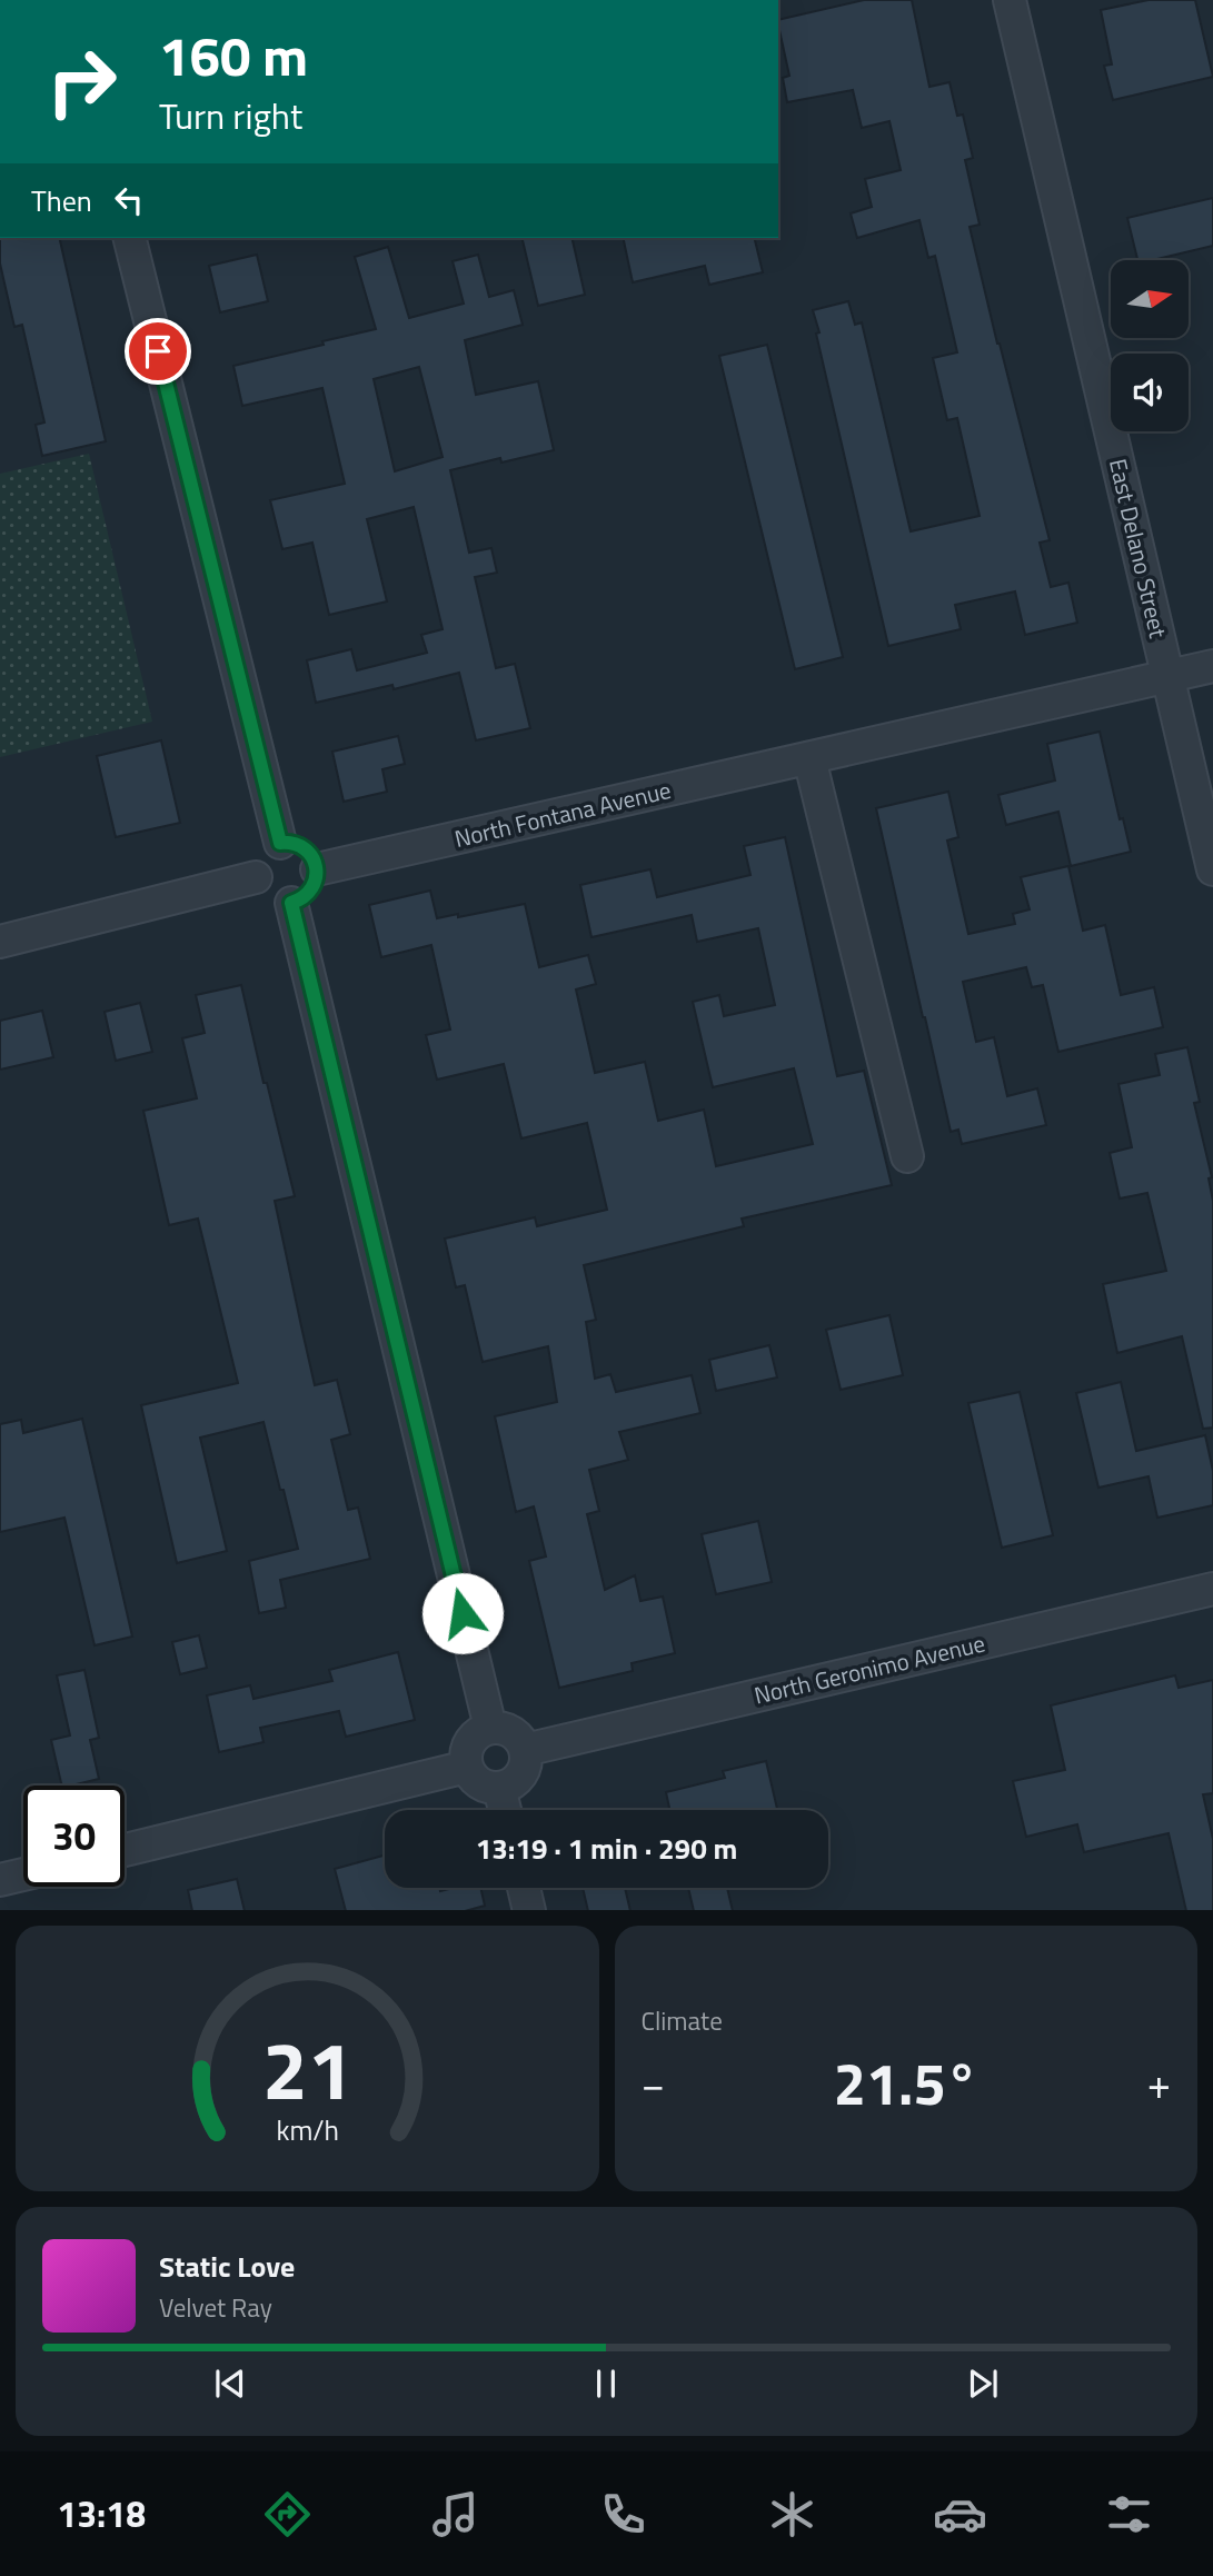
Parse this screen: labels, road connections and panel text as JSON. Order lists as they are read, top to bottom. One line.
{"streets":{"street":["East Delano Street","North Fontana Avenue","North Geronimo Avenue"]},"crossings":[["East Delano Street","North Fontana Avenue"]],"north":"right","page":{"turn":["160 m","Turn right"],"then":"Then","limit":"30","trip":"13:19 · 1 min · 290 m","tile":"Climate","heat":["−","21.5°","+"],"song":["Static Love","Velvet Ray"],"tabs":"13:18","gauge":["21","km/h"]}}
